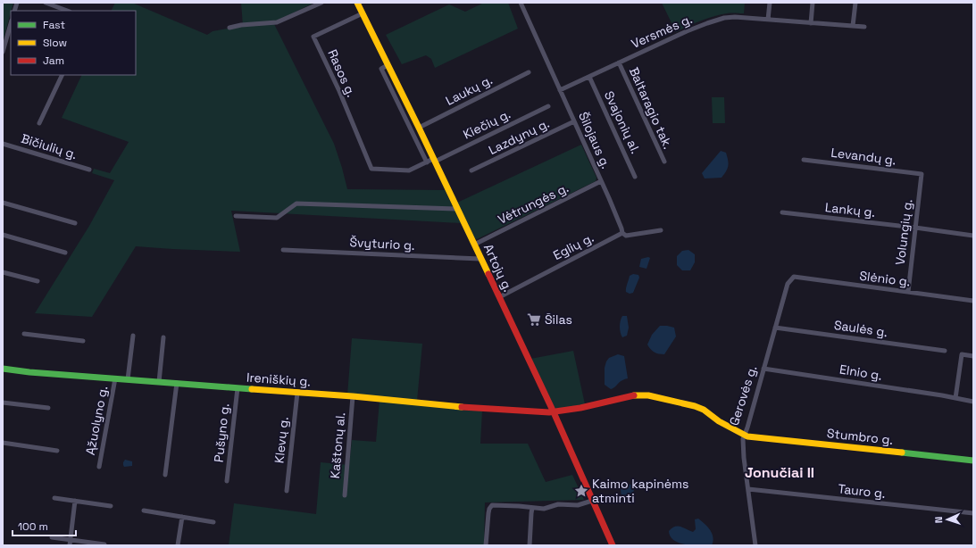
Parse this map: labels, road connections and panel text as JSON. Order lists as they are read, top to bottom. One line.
{"streets":{"street":["Versmės g.","Rasos g.","Laukų g.","Baltaragio tak.","Svajonių al.","Kiečių g.","Lazdynų g.","Šilojaus g.","Bičiulių g.","Levandų g.","Vėtrungės g.","Lankų g.","Volungių g.","Švyturio g.","Eglių g.","Artojų g.","Slėnio g.","Saulės g.","Elnio g.","Ireniškių g.","Gerovės g.","Ąžuolyno g.","Pušyno g.","Stumbro g.","Klevų g.","Kaštonų al.","Tauro g."]},"crossings":[["Versmės g.","Baltaragio tak."],["Versmės g.","Svajonių al."],["Versmės g.","Šilojaus g."],["Rasos g.","Kiečių g."],["Rasos g.","Artojų g."],["Laukų g.","Artojų g."],["Kiečių g.","Artojų g."],["Lazdynų g.","Šilojaus g."],["Šilojaus g.","Vėtrungės g."],["Šilojaus g.","Eglių g."],["Levandų g.","Volungių g."],["Vėtrungės g.","Artojų g."],["Lankų g.","Volungių g."],["Volungių g.","Slėnio g."],["Švyturio g.","Artojų g."],["Eglių g.","Artojų g."],["Artojų g.","Ireniškių g."],["Artojų g.","Gerovės g."],["Slėnio g.","Gerovės g."],["Saulės g.","Gerovės g."],["Elnio g.","Gerovės g."],["Ireniškių g.","Gerovės g."],["Ireniškių g.","Ąžuolyno g."],["Ireniškių g.","Pušyno g."],["Ireniškių g.","Klevų g."],["Ireniškių g.","Kaštonų al."],["Gerovės g.","Stumbro g."]],"districts":["Jonučiai II"],"places":{"supermarket":["Šilas"],"place":["Kaimo kapinėms atminti"]},"legend":["Fast","Slow","Jam"],"scale_bar":"100 m","north":"left"}
